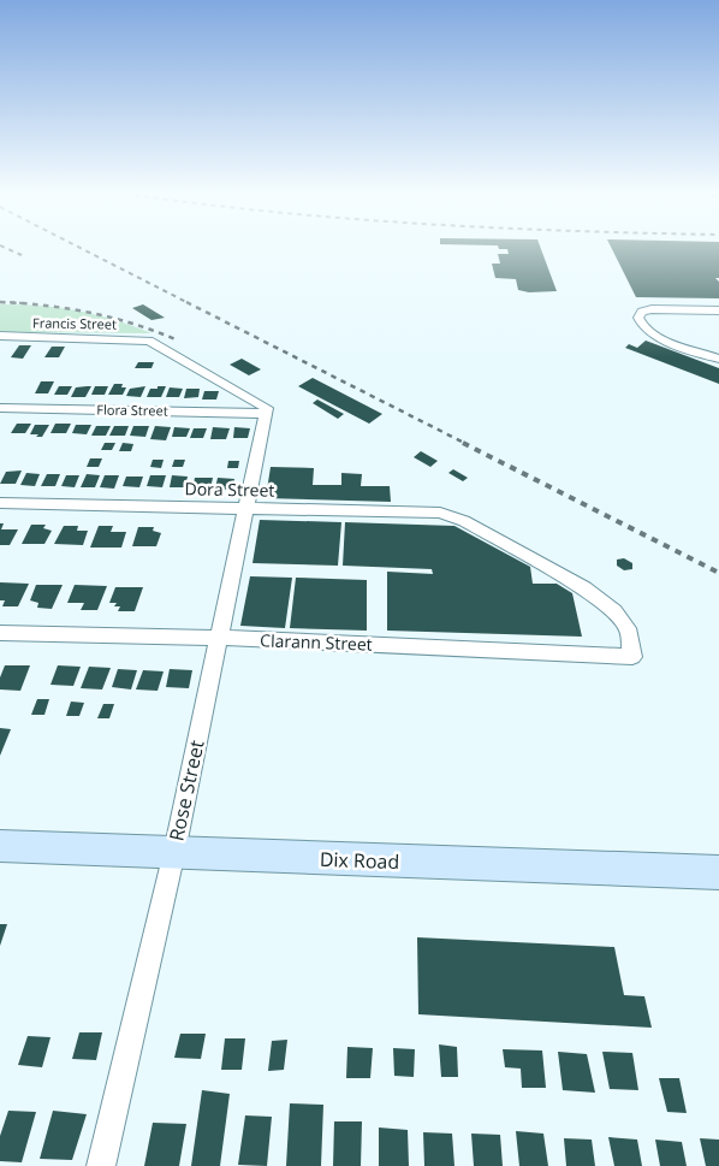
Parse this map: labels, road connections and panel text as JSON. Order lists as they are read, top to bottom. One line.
{"streets":{"main road":["Dix Road"],"street":["Francis Street","Flora Street","Dora Street","Clarann Street","Rose Street"]},"crossings":[["Francis Street","Flora Street"],["Francis Street","Rose Street"],["Flora Street","Rose Street"],["Dora Street","Clarann Street"],["Dora Street","Rose Street"],["Clarann Street","Rose Street"],["Rose Street","Dix Road"]]}
